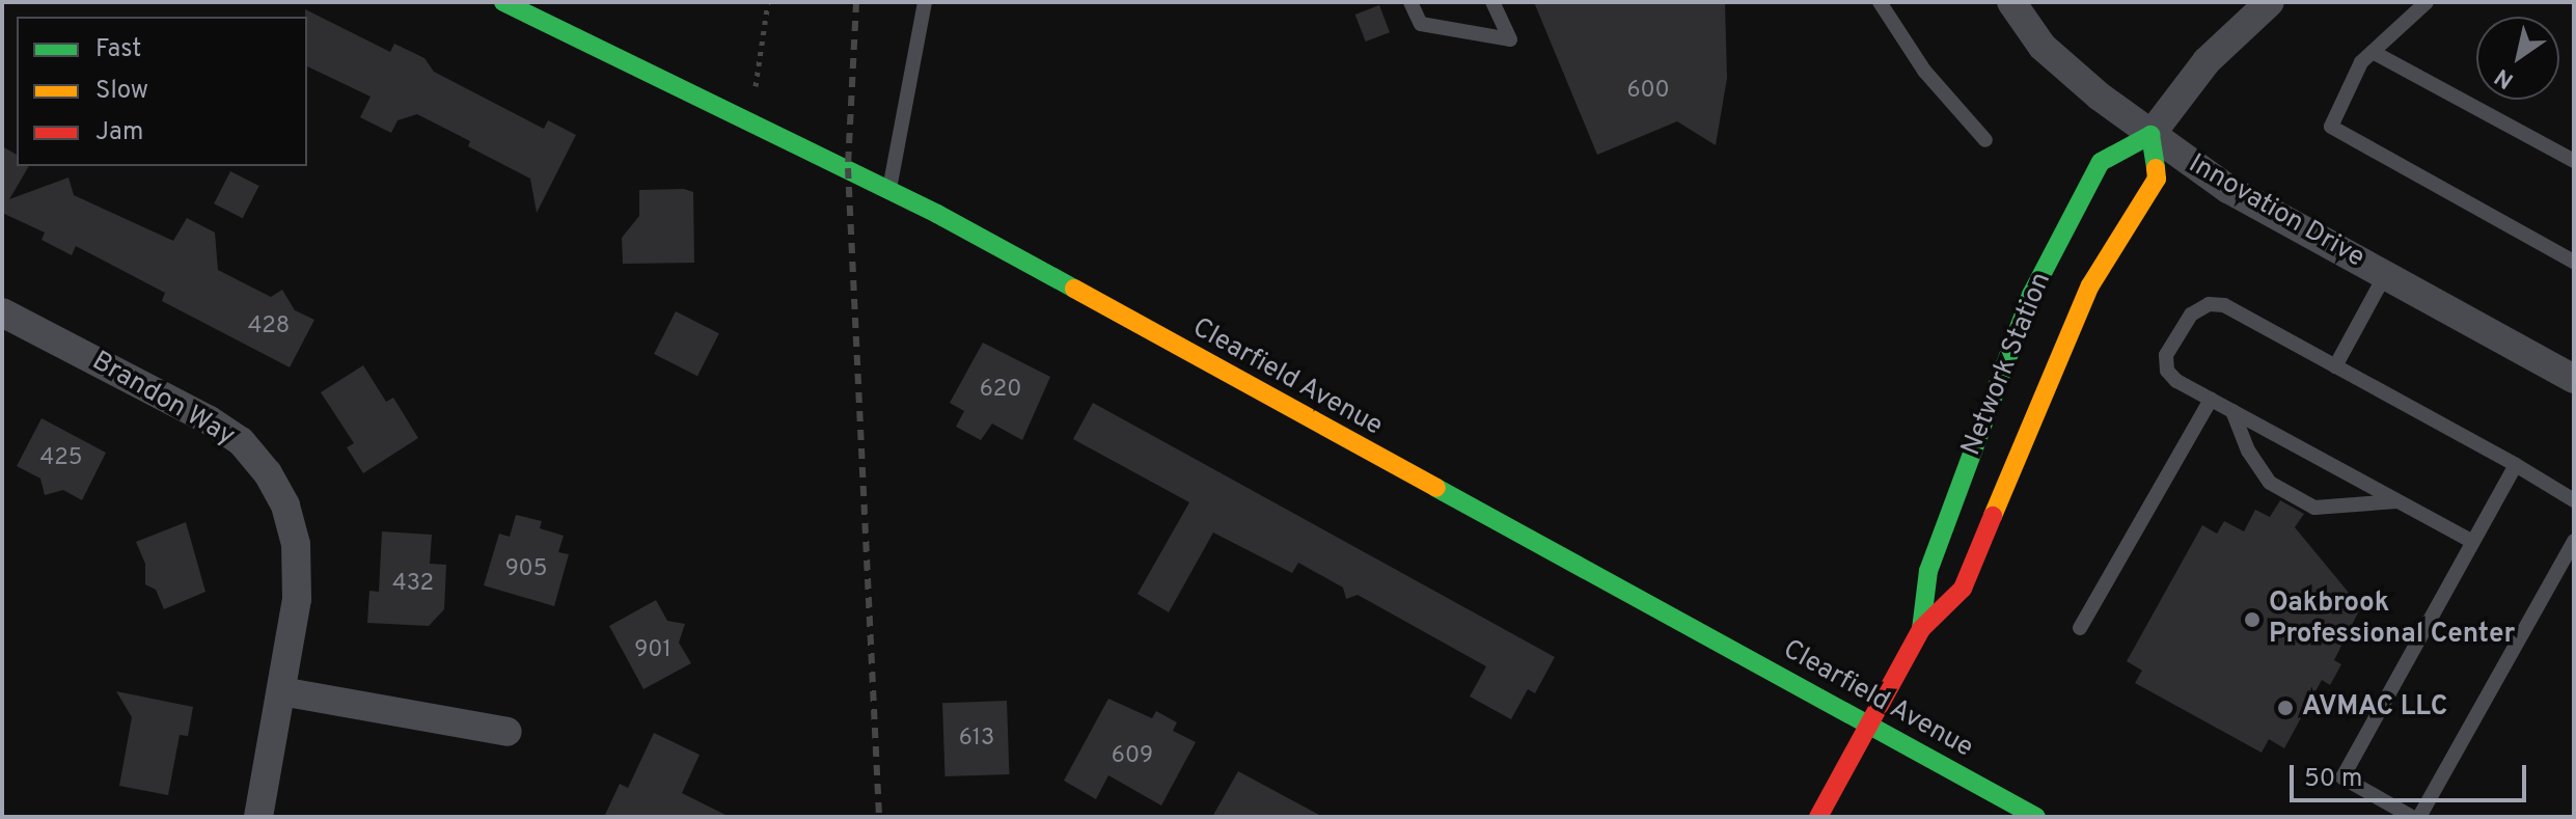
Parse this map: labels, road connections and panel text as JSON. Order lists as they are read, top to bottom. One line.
{"streets":{"street":["Innovation Drive","Network Station","Clearfield Avenue","Brandon Way"]},"crossings":[["Innovation Drive","Network Station"],["Network Station","Clearfield Avenue"]],"places":["Oakbrook Professional Center","AVMAC LLC"],"house_numbers":["600","428","620","425","905","432","901","613","609"],"legend":["Fast","Slow","Jam"],"scale_bar":"50 m","north":"bottom left"}
